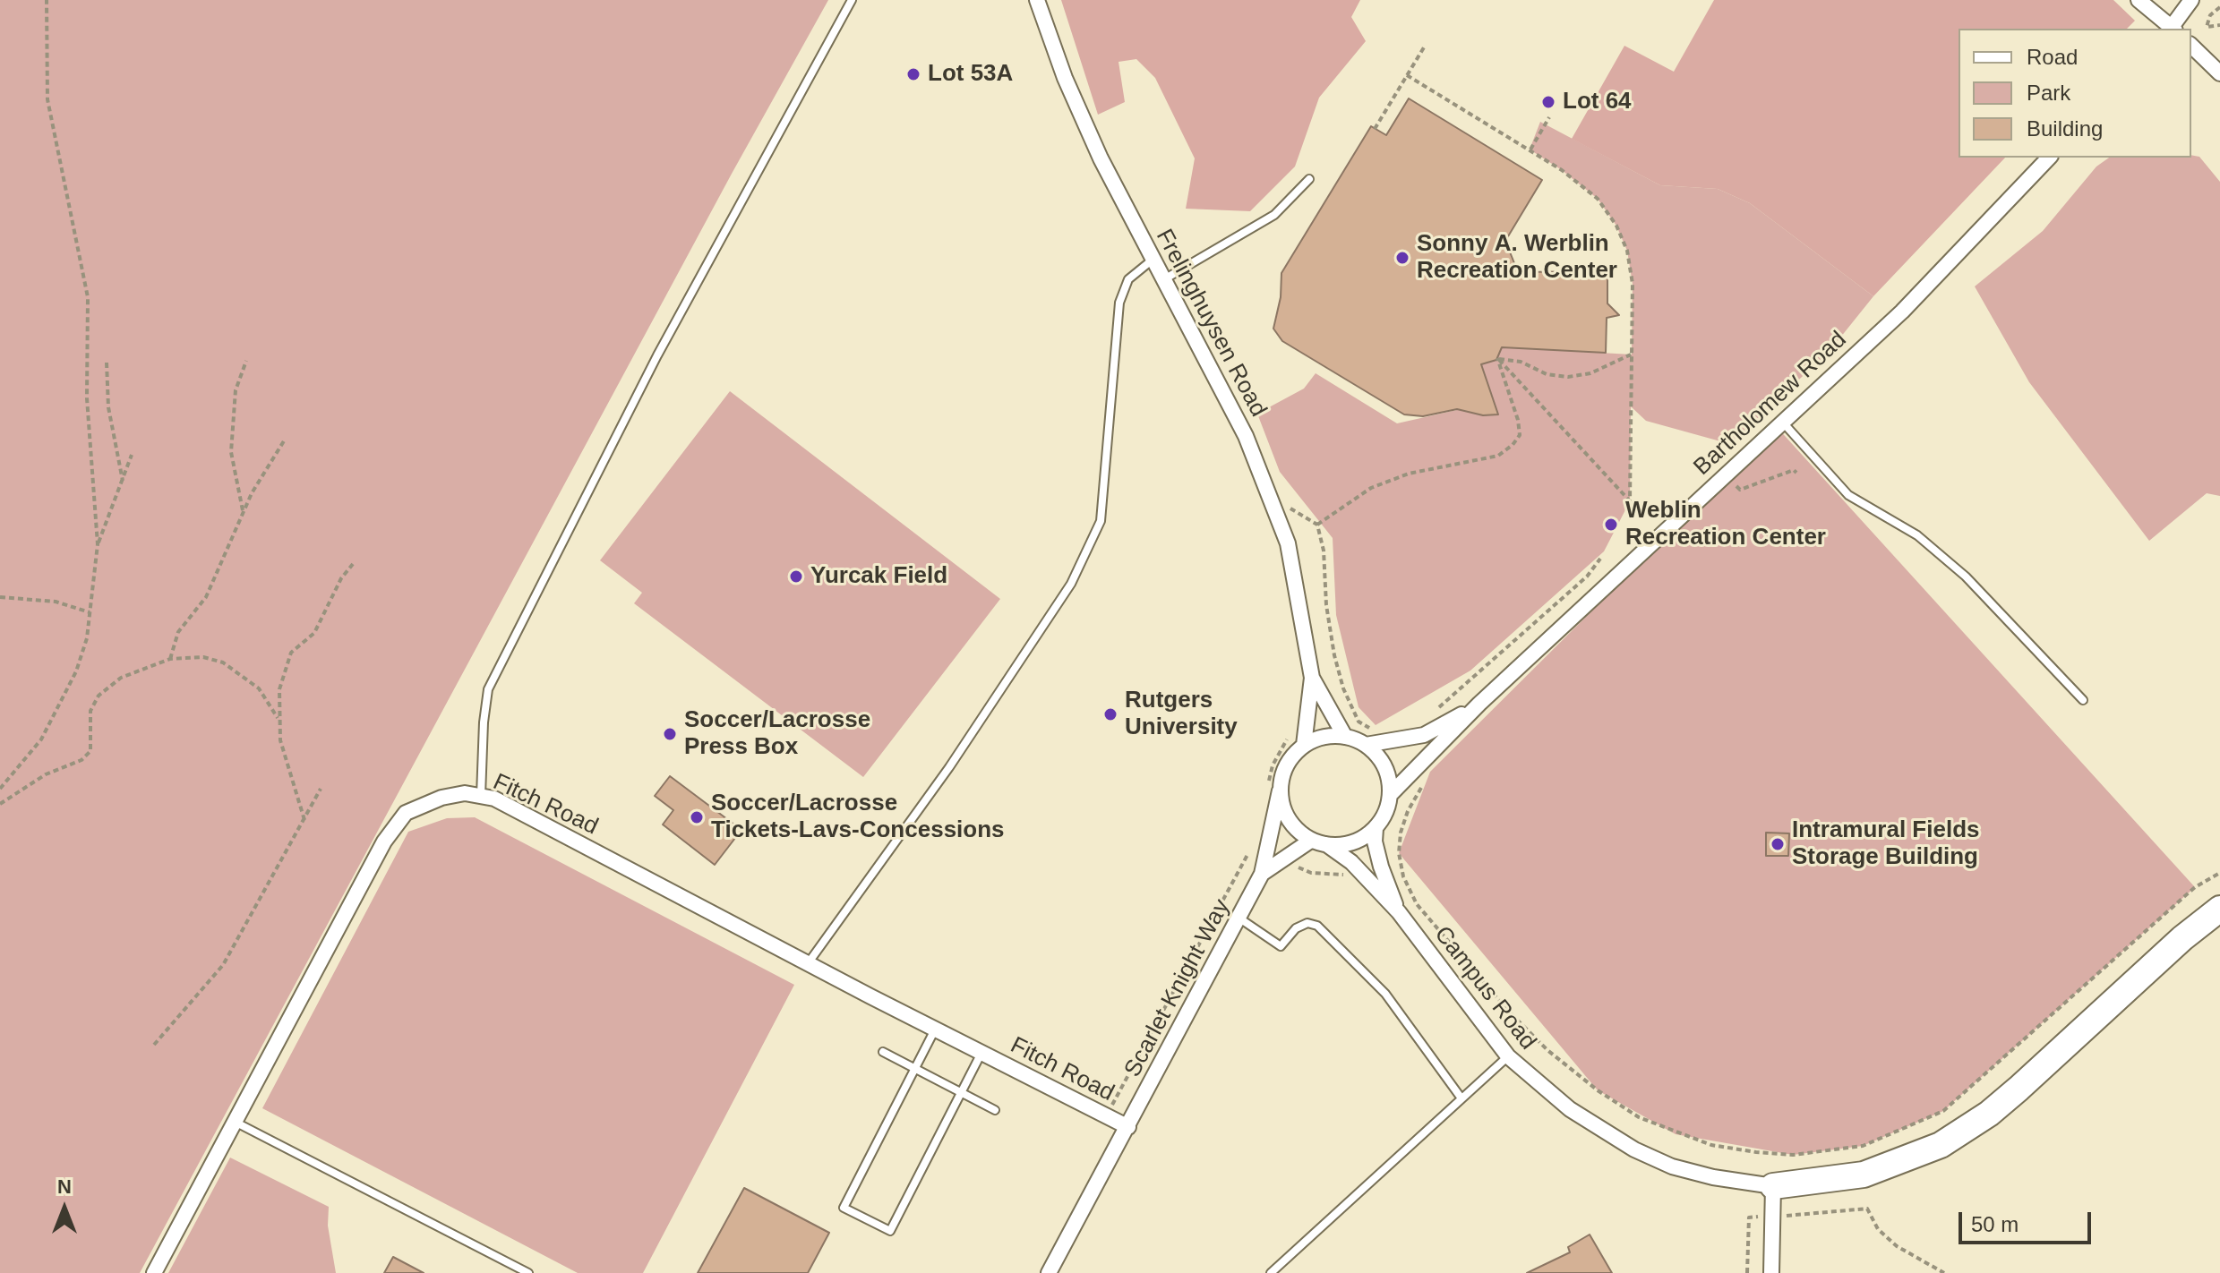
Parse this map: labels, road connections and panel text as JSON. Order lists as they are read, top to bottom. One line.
{"streets":{"street":["Frelinghuysen Road","Bartholomew Road","Fitch Road","Scarlet Knight Way","Campus Road"]},"crossings":[["Frelinghuysen Road","Bartholomew Road"],["Frelinghuysen Road","Campus Road"],["Bartholomew Road","Campus Road"],["Fitch Road","Scarlet Knight Way"]],"places":["Lot 53A","Lot 64","Sonny A. Werblin Recreation Center","Weblin Recreation Center","Yurcak Field","Rutgers University","Soccer/Lacrosse Press Box","Soccer/Lacrosse Tickets-Lavs-Concessions","Intramural Fields Storage Building"],"legend":["Road","Park","Building"],"scale_bar":"50 m","north":"top"}
